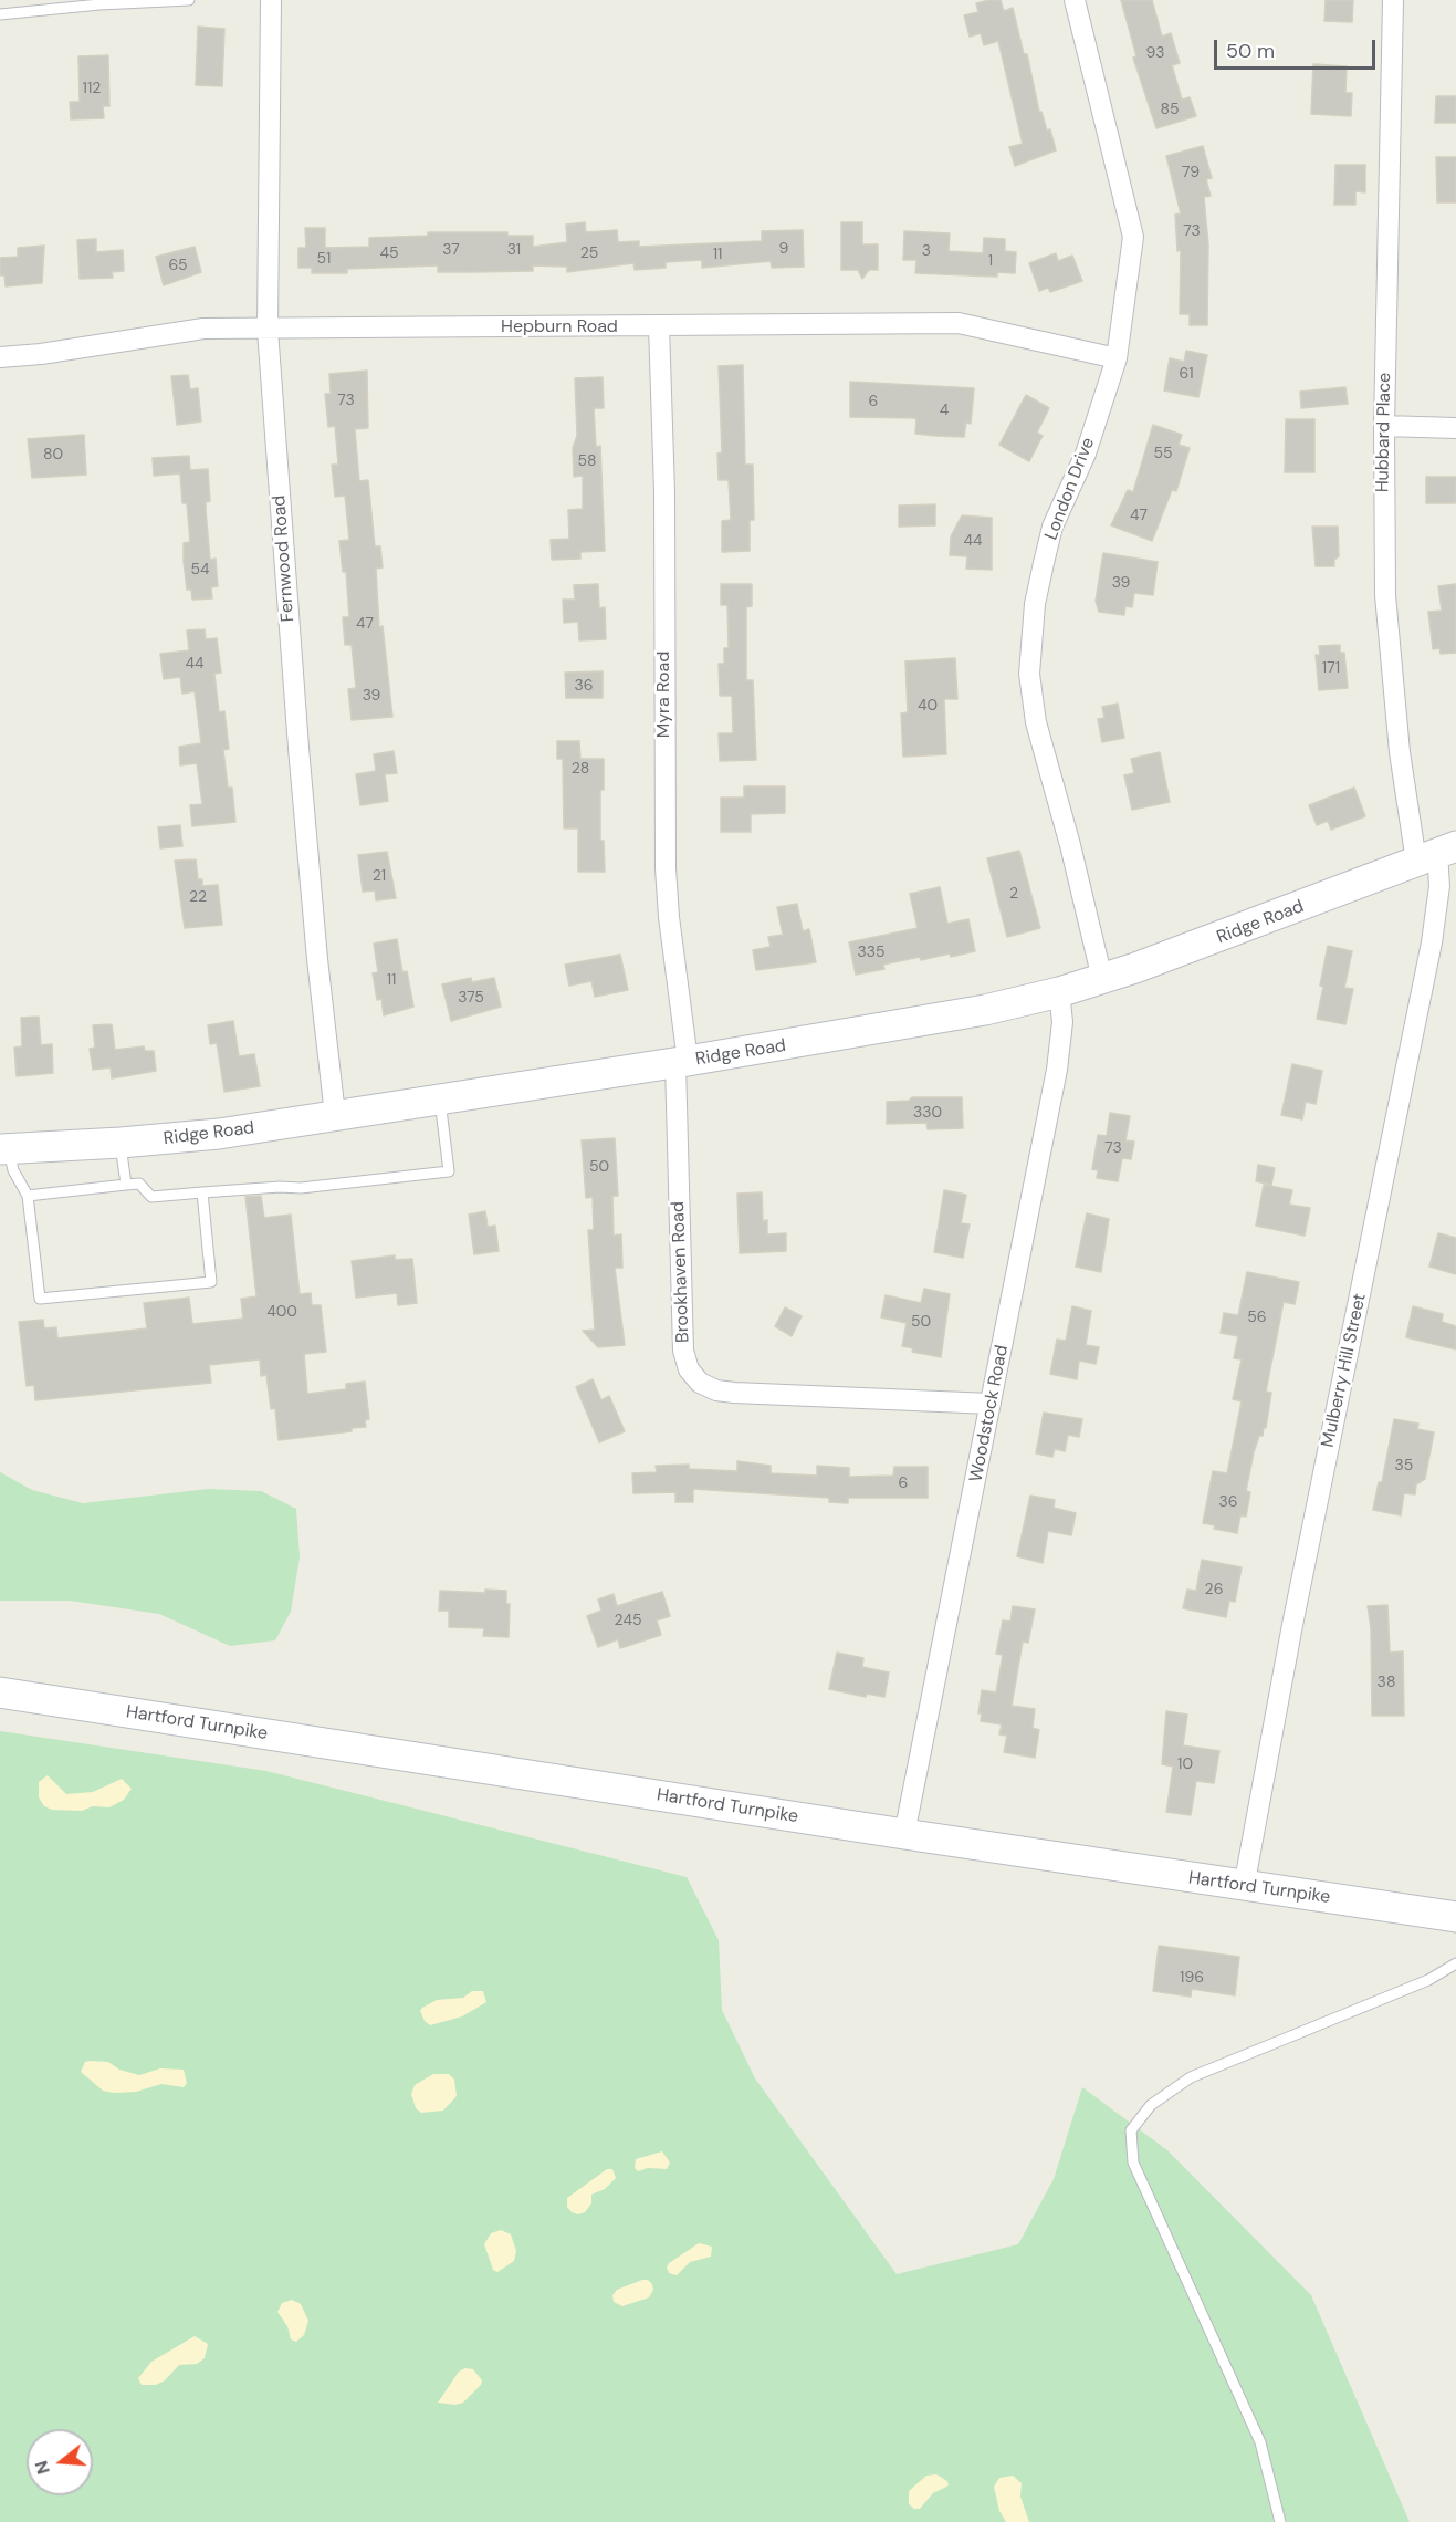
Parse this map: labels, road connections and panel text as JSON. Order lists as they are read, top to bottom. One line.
{"streets":{"main road":["Ridge Road","Hartford Turnpike"],"street":["Hepburn Road","Hubbard Place","London Drive","Fernwood Road","Myra Road","Brookhaven Road","Mulberry Hill Street","Woodstock Road"]},"crossings":[["Hepburn Road","London Drive"],["Hepburn Road","Fernwood Road"],["Hepburn Road","Myra Road"],["Hubbard Place","Ridge Road"],["Hubbard Place","Mulberry Hill Street"],["London Drive","Ridge Road"],["Fernwood Road","Ridge Road"],["Myra Road","Ridge Road"],["Myra Road","Brookhaven Road"],["Ridge Road","Brookhaven Road"],["Ridge Road","Mulberry Hill Street"],["Ridge Road","Woodstock Road"],["Brookhaven Road","Woodstock Road"],["Mulberry Hill Street","Hartford Turnpike"],["Woodstock Road","Hartford Turnpike"]],"house_numbers":["93","112","85","79","73","9","37","31","3","45","25","11","51","1","65","61","73","6","4","55","80","58","47","44","54","39","47","44","171","36","39","40","28","21","2","22","335","11","375","330","73","50","400","56","50","35","6","36","26","245","38","10","196"],"scale_bar":"50 m","north":"left"}
